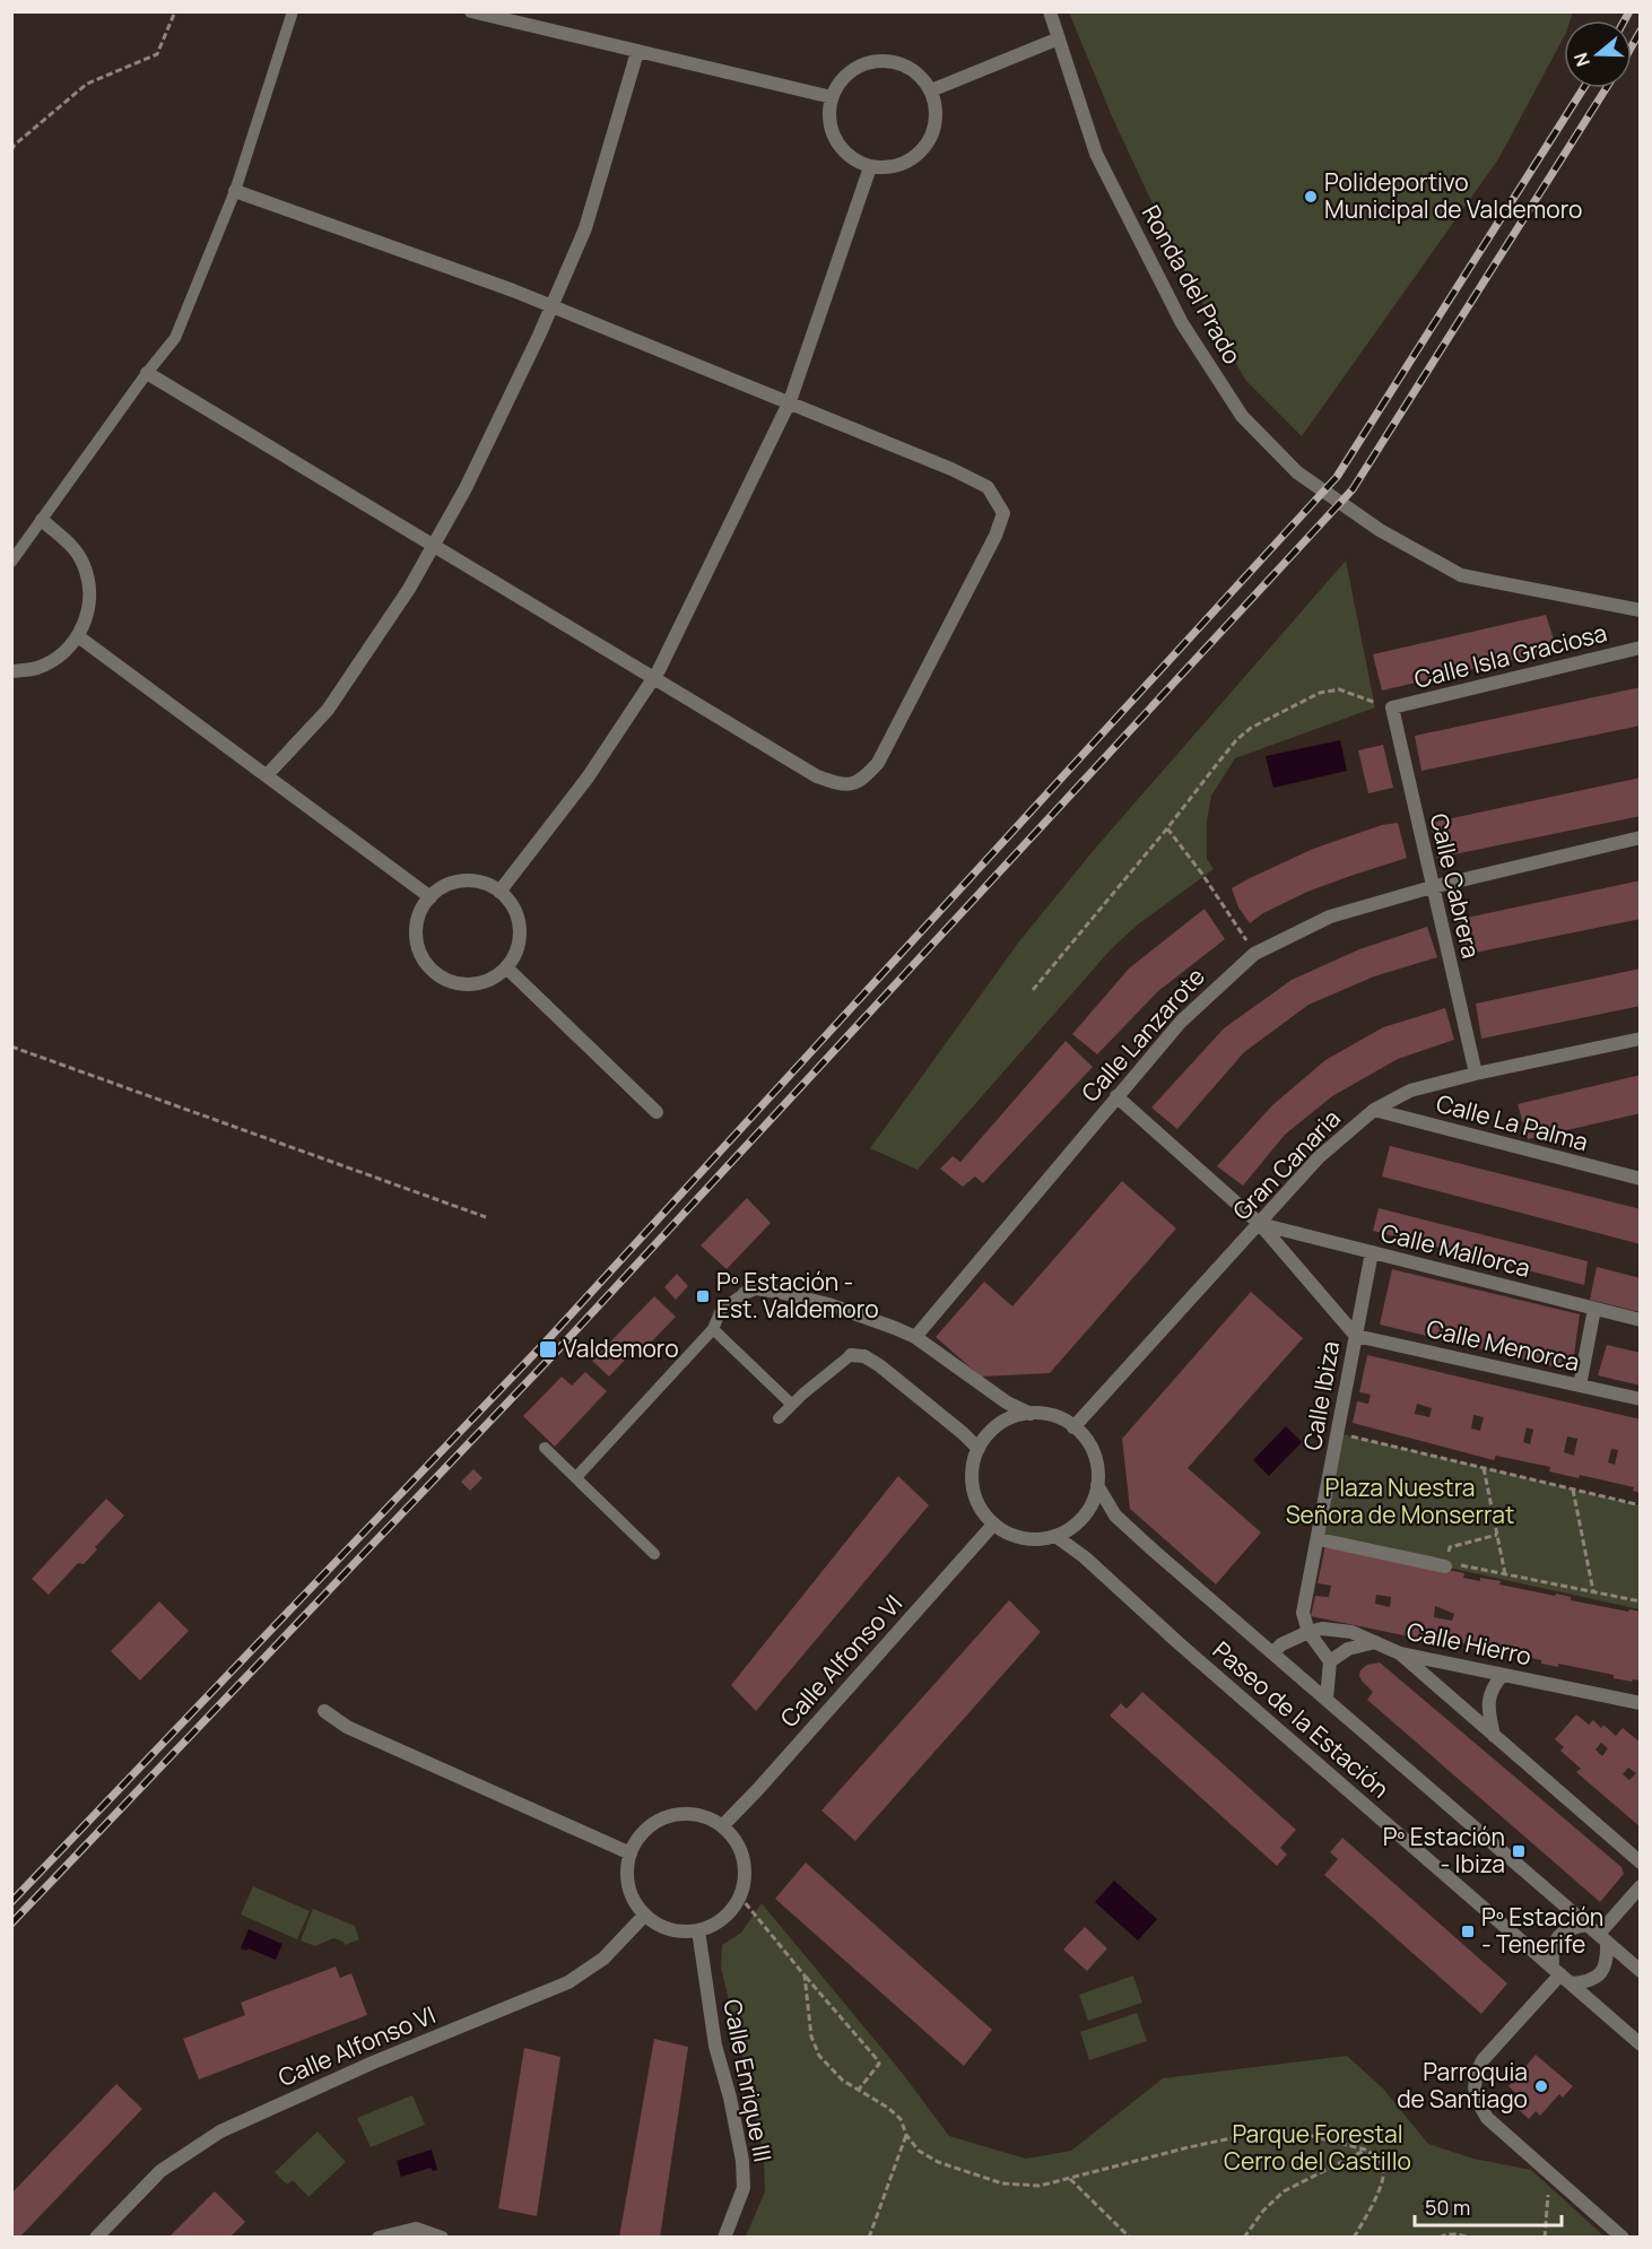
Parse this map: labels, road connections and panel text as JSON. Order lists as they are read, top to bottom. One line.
{"streets":{"street":["Ronda del Prado","Calle Isla Graciosa","Calle Cabrera","Calle Lanzarote","Calle La Palma","Gran Canaria","Calle Mallorca","Calle Menorca","Calle Ibiza","Calle Hierro","Calle Alfonso VI","Paseo de la Estación","Calle Enrique III"]},"crossings":[["Calle Isla Graciosa","Calle Cabrera"],["Calle Cabrera","Calle Lanzarote"],["Calle Cabrera","Gran Canaria"],["Calle La Palma","Gran Canaria"],["Gran Canaria","Calle Mallorca"],["Gran Canaria","Calle Alfonso VI"],["Gran Canaria","Paseo de la Estación"],["Calle Mallorca","Calle Ibiza"],["Calle Menorca","Calle Ibiza"],["Calle Alfonso VI","Paseo de la Estación"],["Calle Alfonso VI","Calle Enrique III"]],"parks":["Plaza Nuestra Señora de Monserrat","Parque Forestal Cerro del Castillo"],"places":{"other":["Polideportivo Municipal de Valdemoro","Parroquia de Santiago"],"transit":["Pº Estación - Est. Valdemoro","Valdemoro","Pº Estación - Ibiza","Pº Estación - Tenerife"]},"scale_bar":"50 m","north":"left"}
